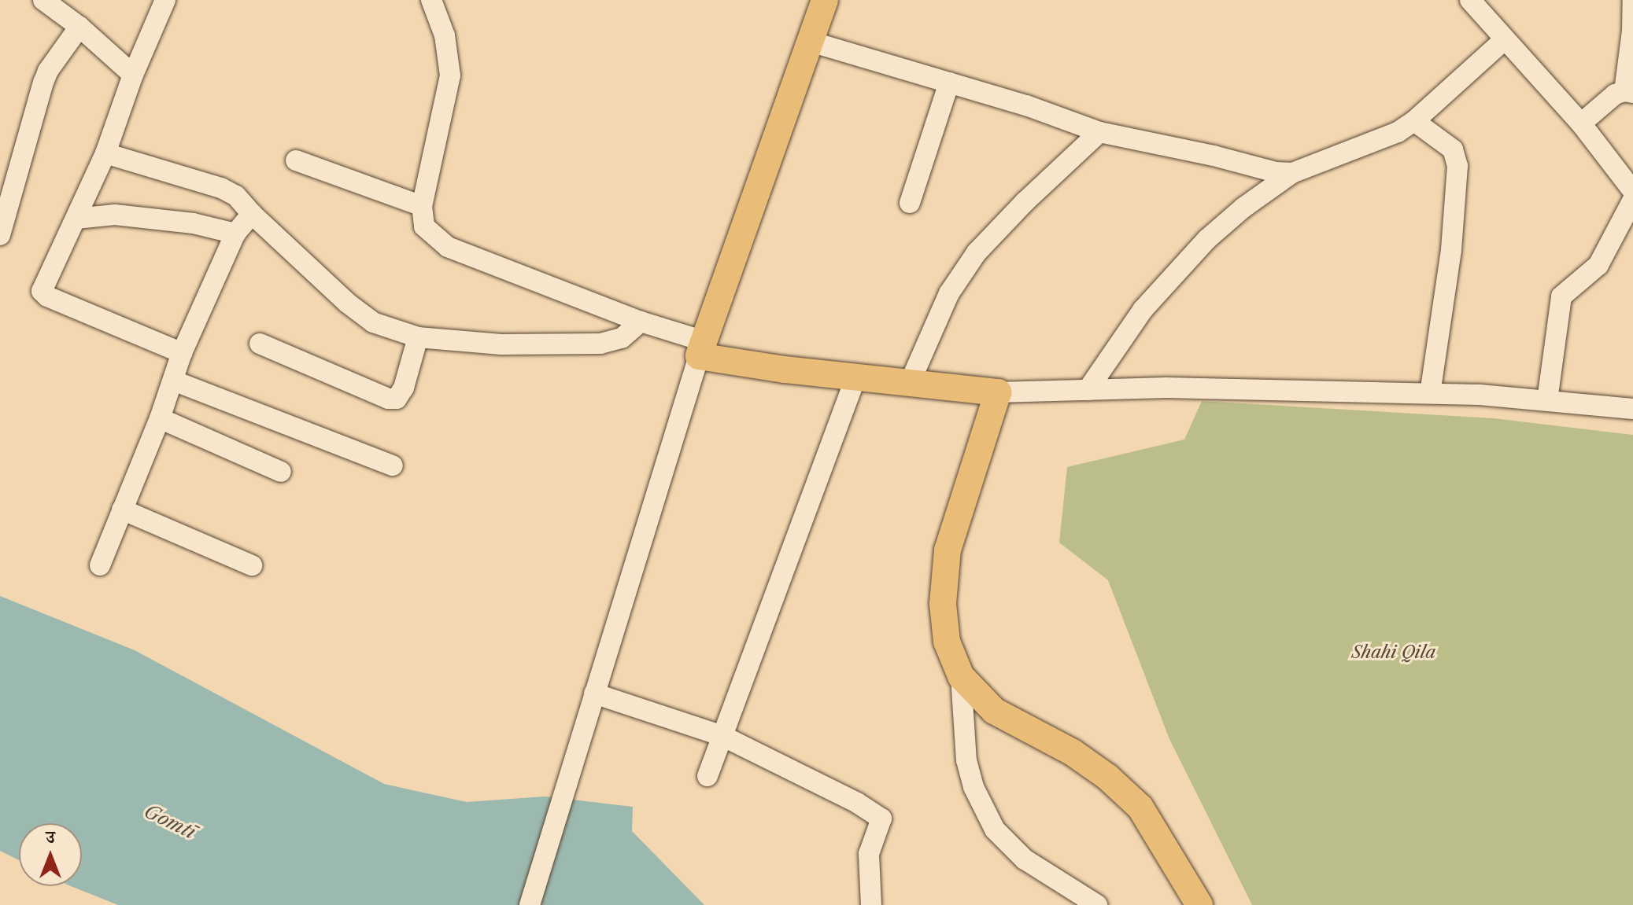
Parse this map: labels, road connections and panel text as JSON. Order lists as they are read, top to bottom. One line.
{"water":["Gomtī"],"parks":["Shahi Qila"],"north":"top"}
